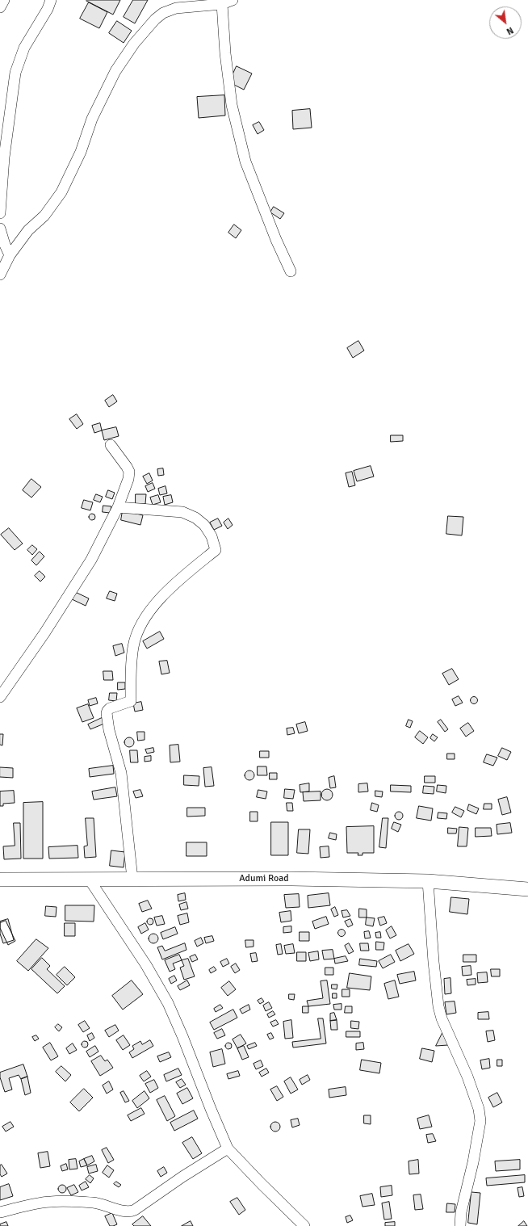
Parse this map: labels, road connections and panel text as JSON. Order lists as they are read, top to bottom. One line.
{"streets":{"main road":["Adumi Road"]},"north":"bottom right"}
